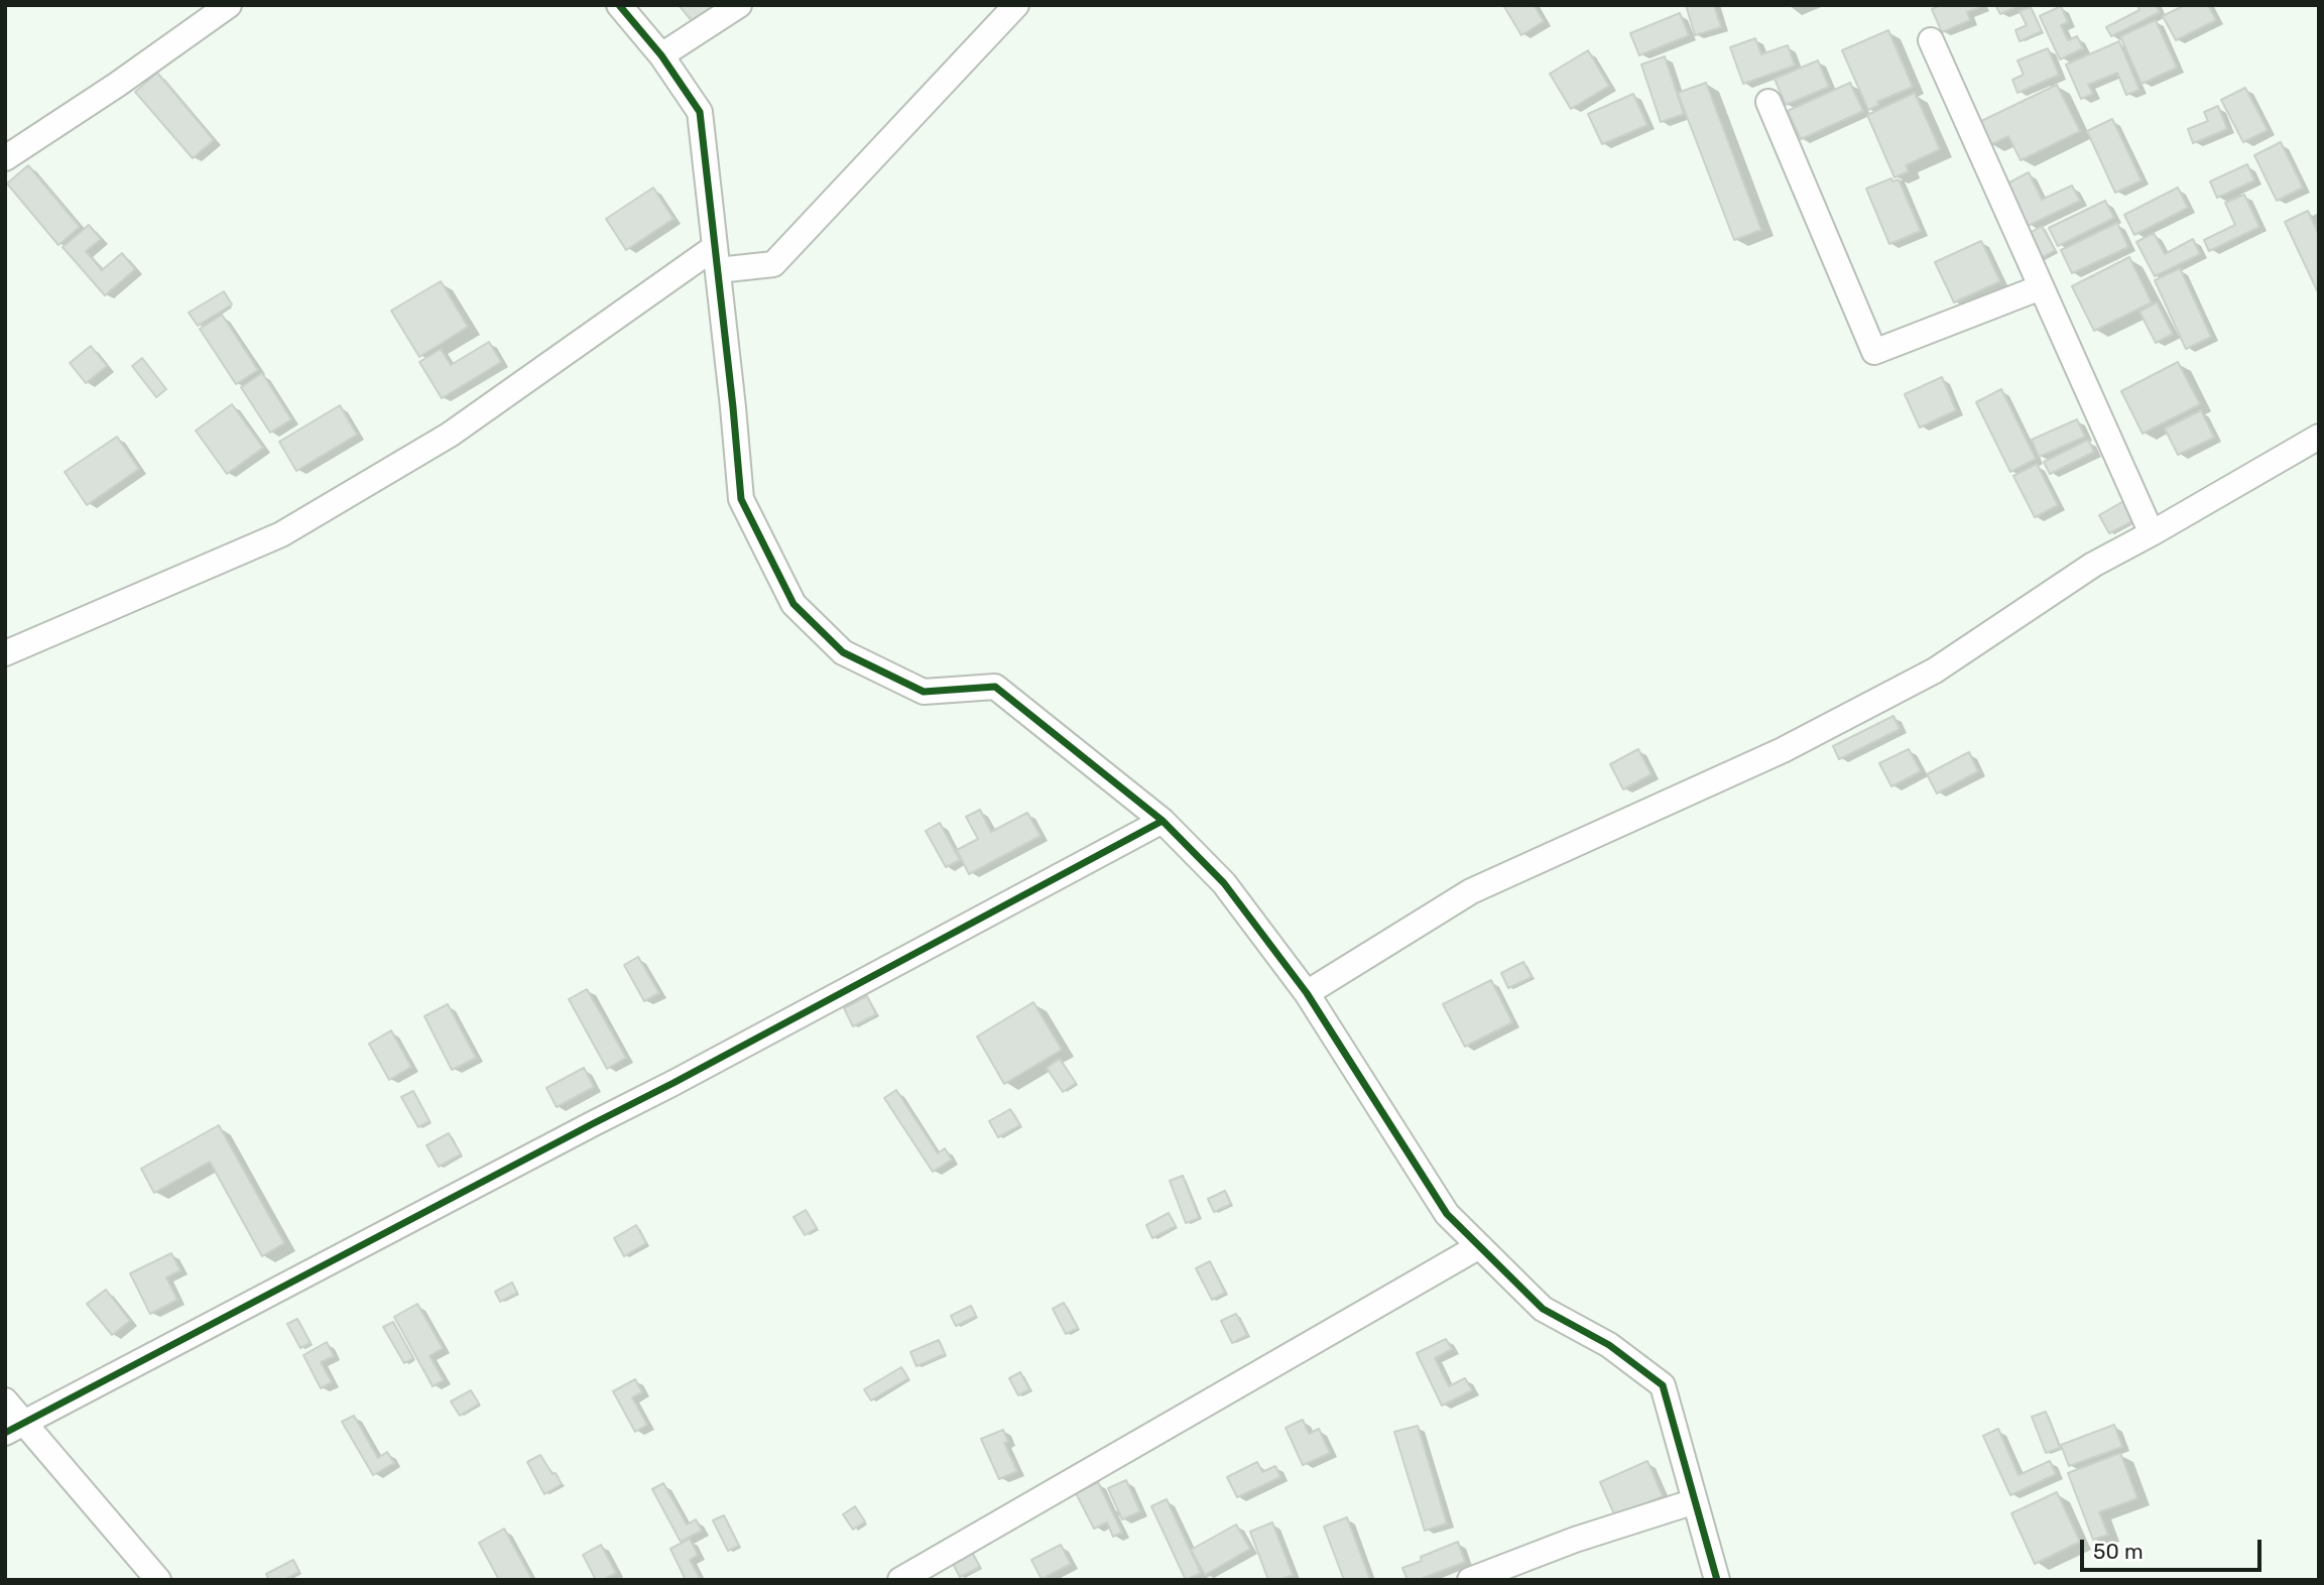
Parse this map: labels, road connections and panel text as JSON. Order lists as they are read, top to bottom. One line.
{"scale_bar":"50 m"}
